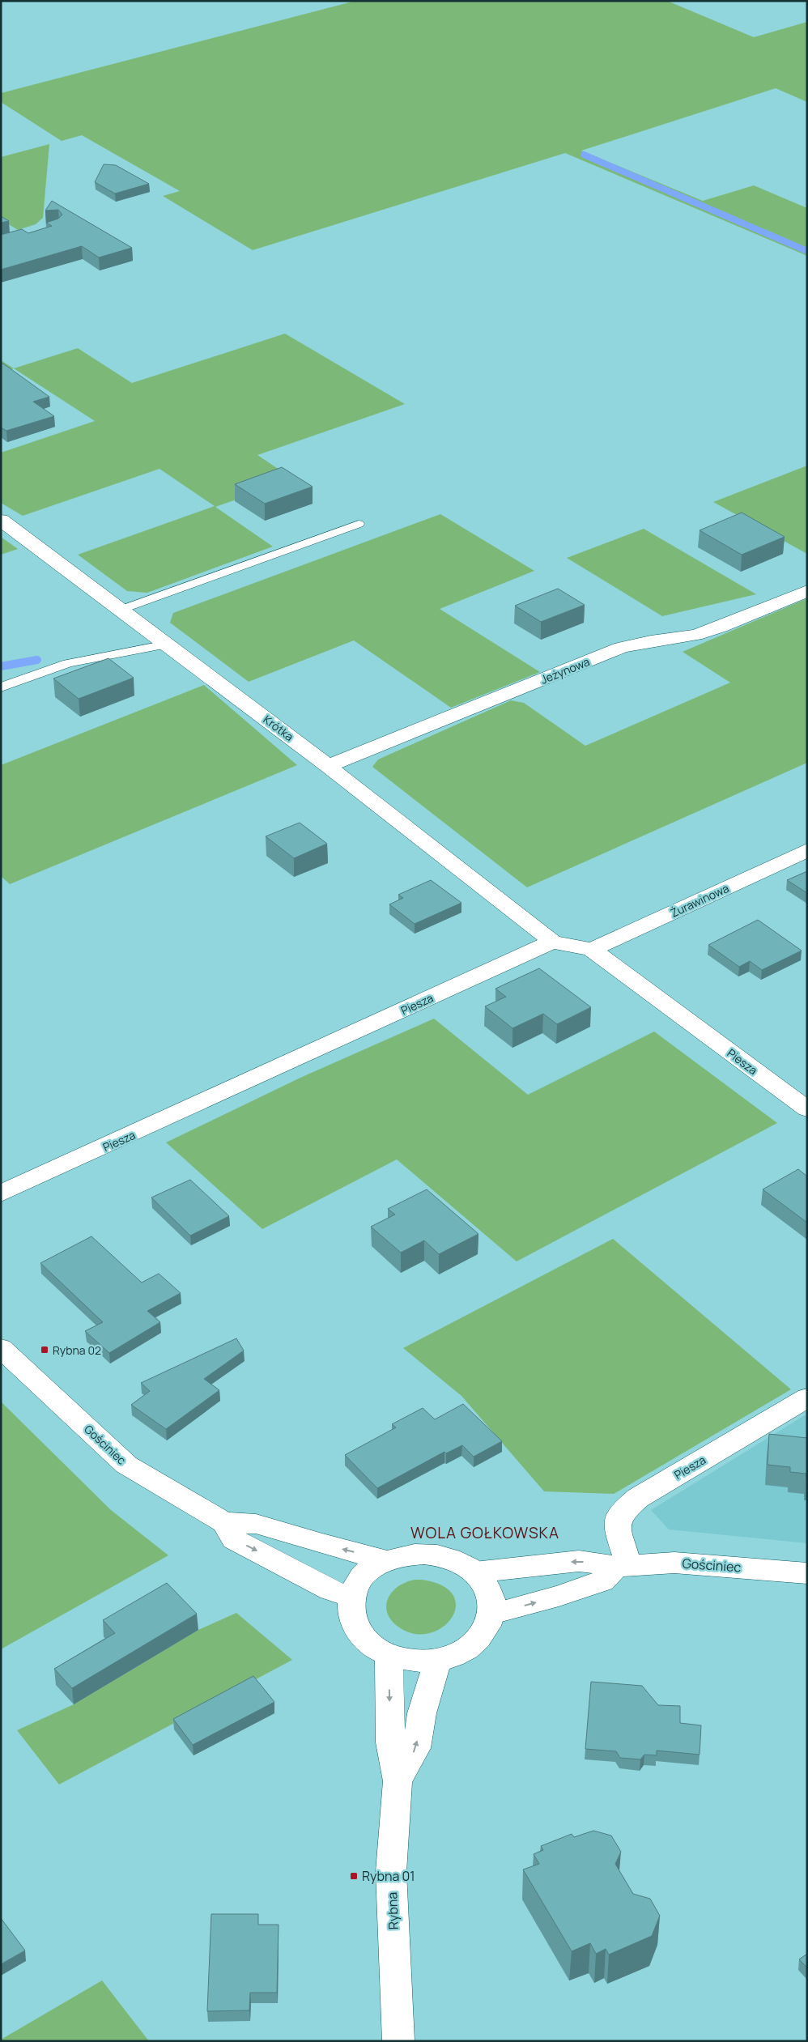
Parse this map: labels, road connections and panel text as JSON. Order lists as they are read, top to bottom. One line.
{"streets":{"street":["Jeżynowa","Krótka","Żurawinowa","Piesza","Gościniec","Rybna"]},"crossings":[["Jeżynowa","Krótka"],["Krótka","Piesza"],["Żurawinowa","Piesza"],["Piesza","Gościniec"],["Gościniec","Rybna"]],"districts":["WOLA GOŁKOWSKA"],"places":{"transit":["Rybna 02","Rybna 01"]}}
